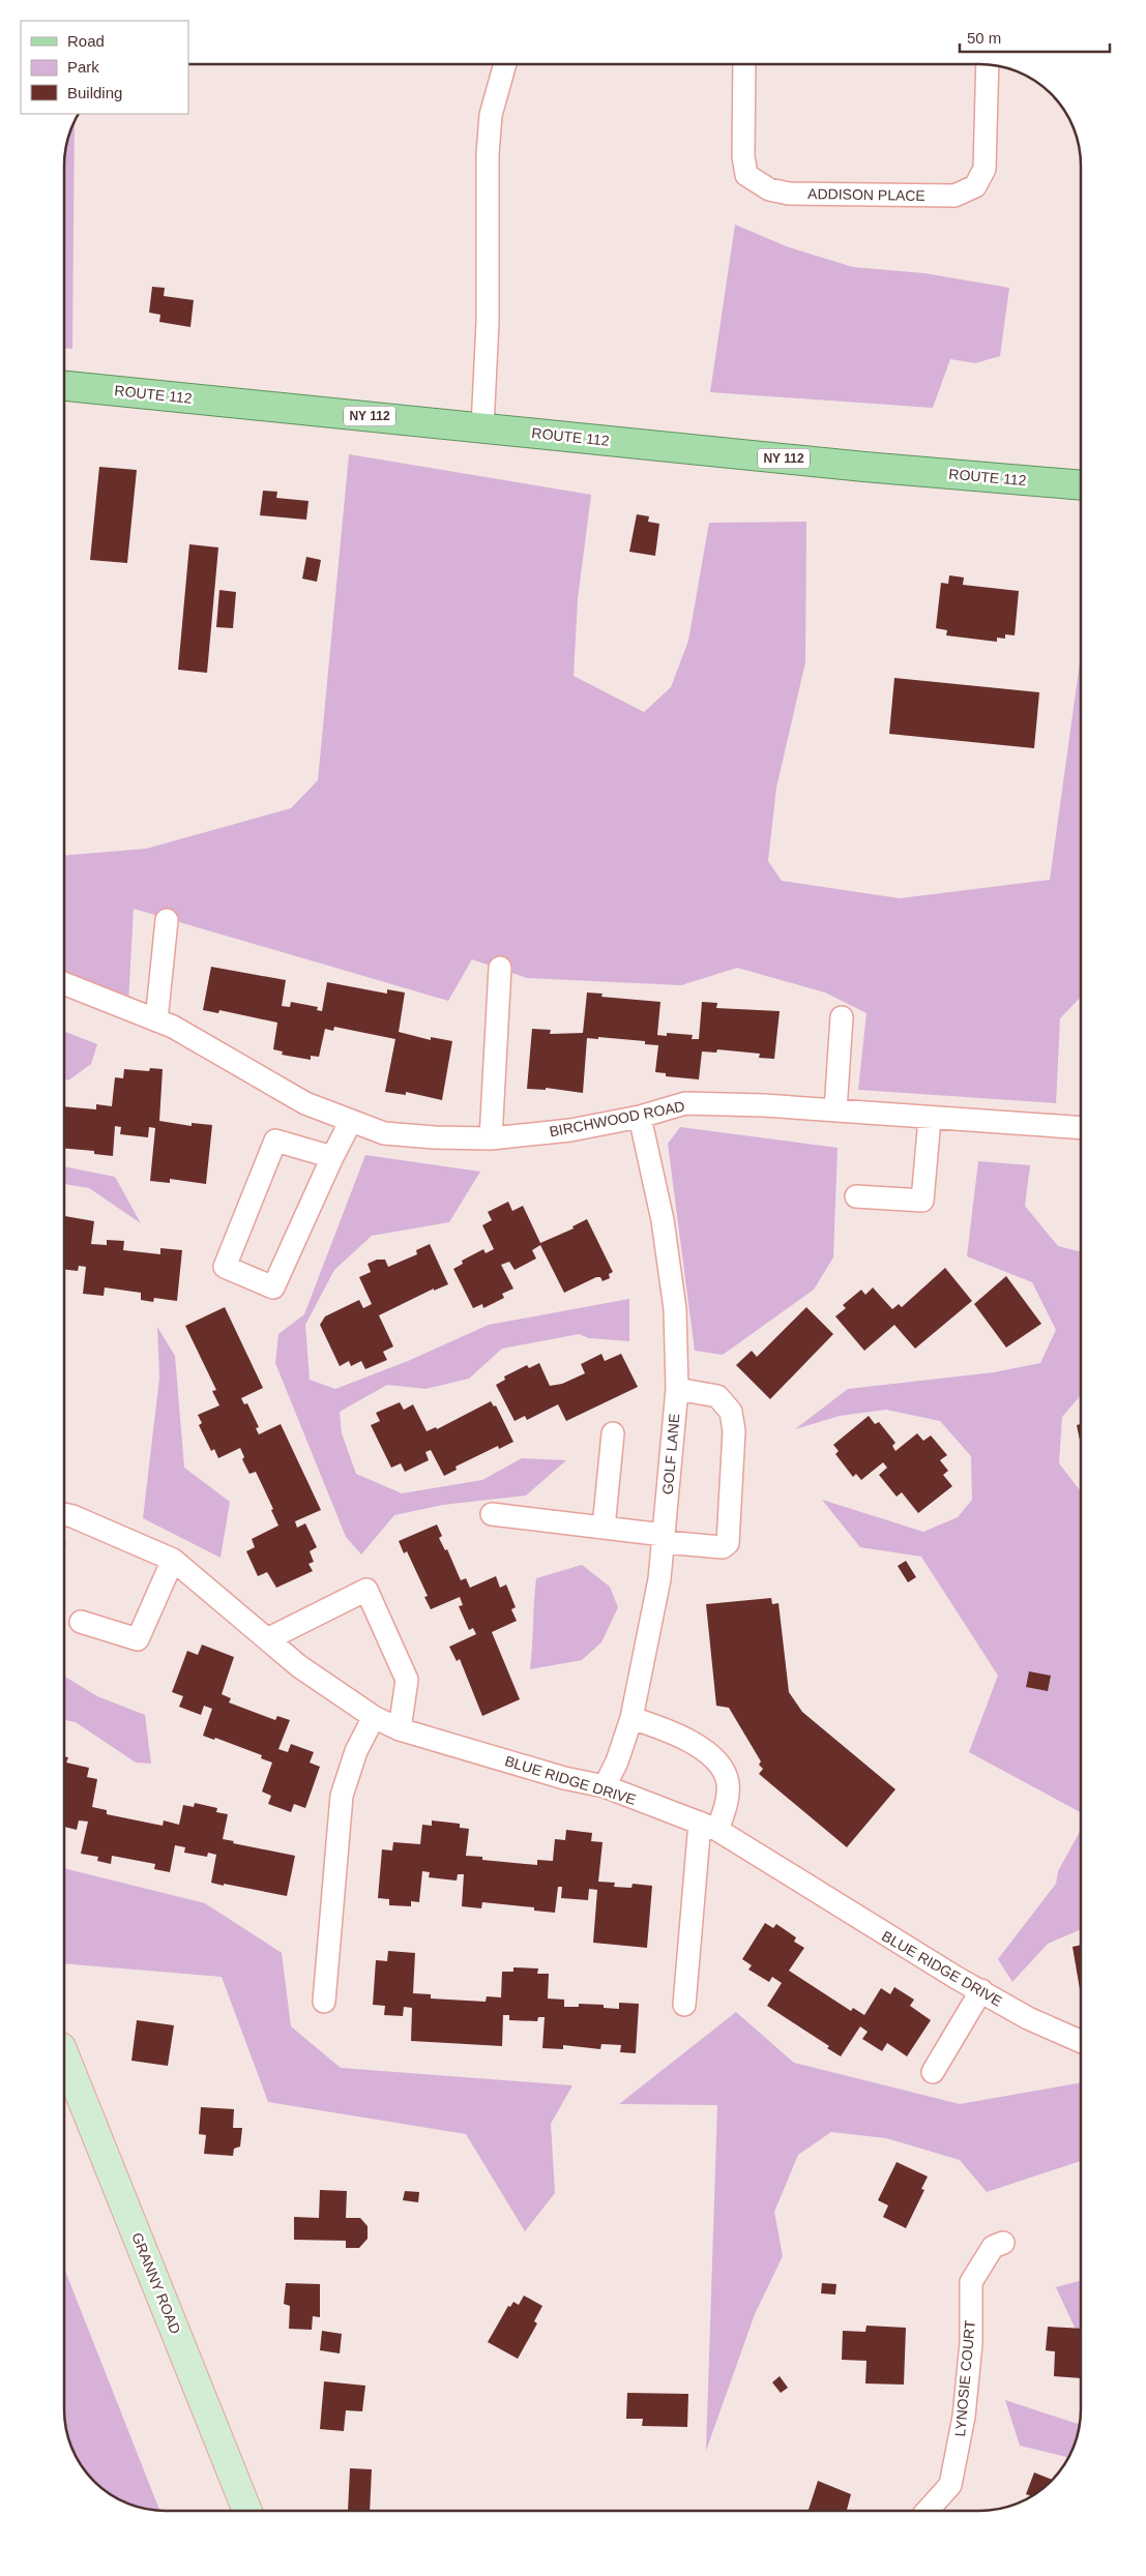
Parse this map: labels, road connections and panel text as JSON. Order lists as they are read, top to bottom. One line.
{"streets":{"main road":["ROUTE 112","NY 112"],"street":["ADDISON PLACE","BIRCHWOOD ROAD","GOLF LANE","BLUE RIDGE DRIVE","GRANNY ROAD","LYNOSIE COURT"]},"crossings":[["BIRCHWOOD ROAD","GOLF LANE"],["GOLF LANE","BLUE RIDGE DRIVE"]],"legend":["Road","Park","Building"],"scale_bar":"50 m"}
